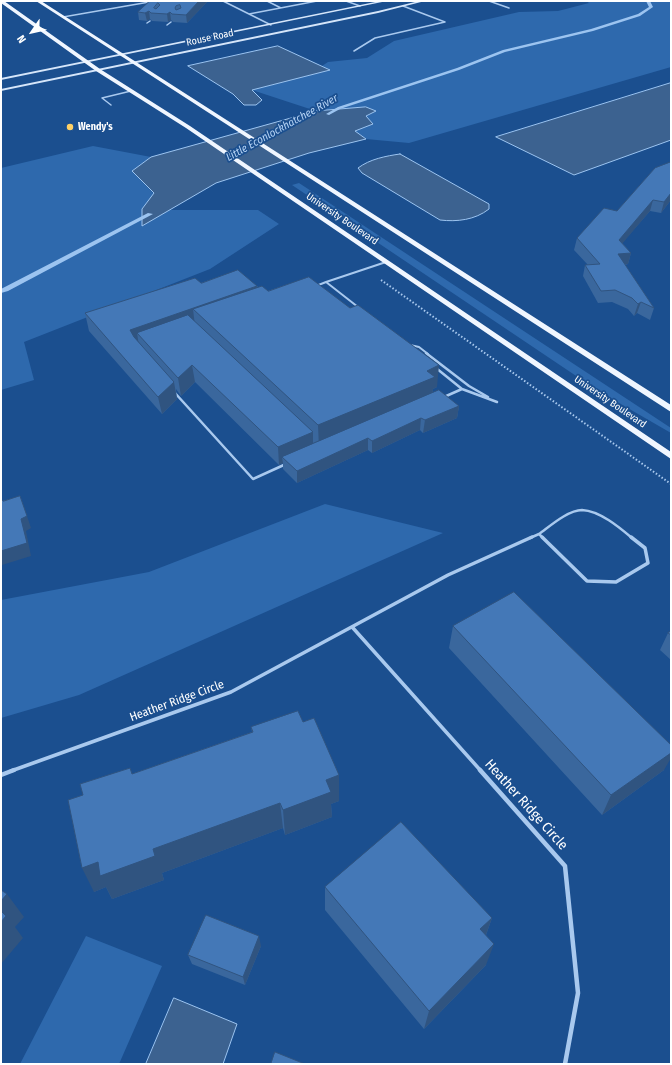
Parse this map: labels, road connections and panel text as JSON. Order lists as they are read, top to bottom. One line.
{"streets":{"main road":["University Boulevard"],"street":["Rouse Road"],"lane":["Heather Ridge Circle"]},"crossings":[["Rouse Road","University Boulevard"]],"water":["Little Econlockhatchee River"],"places":["Wendy's"],"north":"bottom left"}
